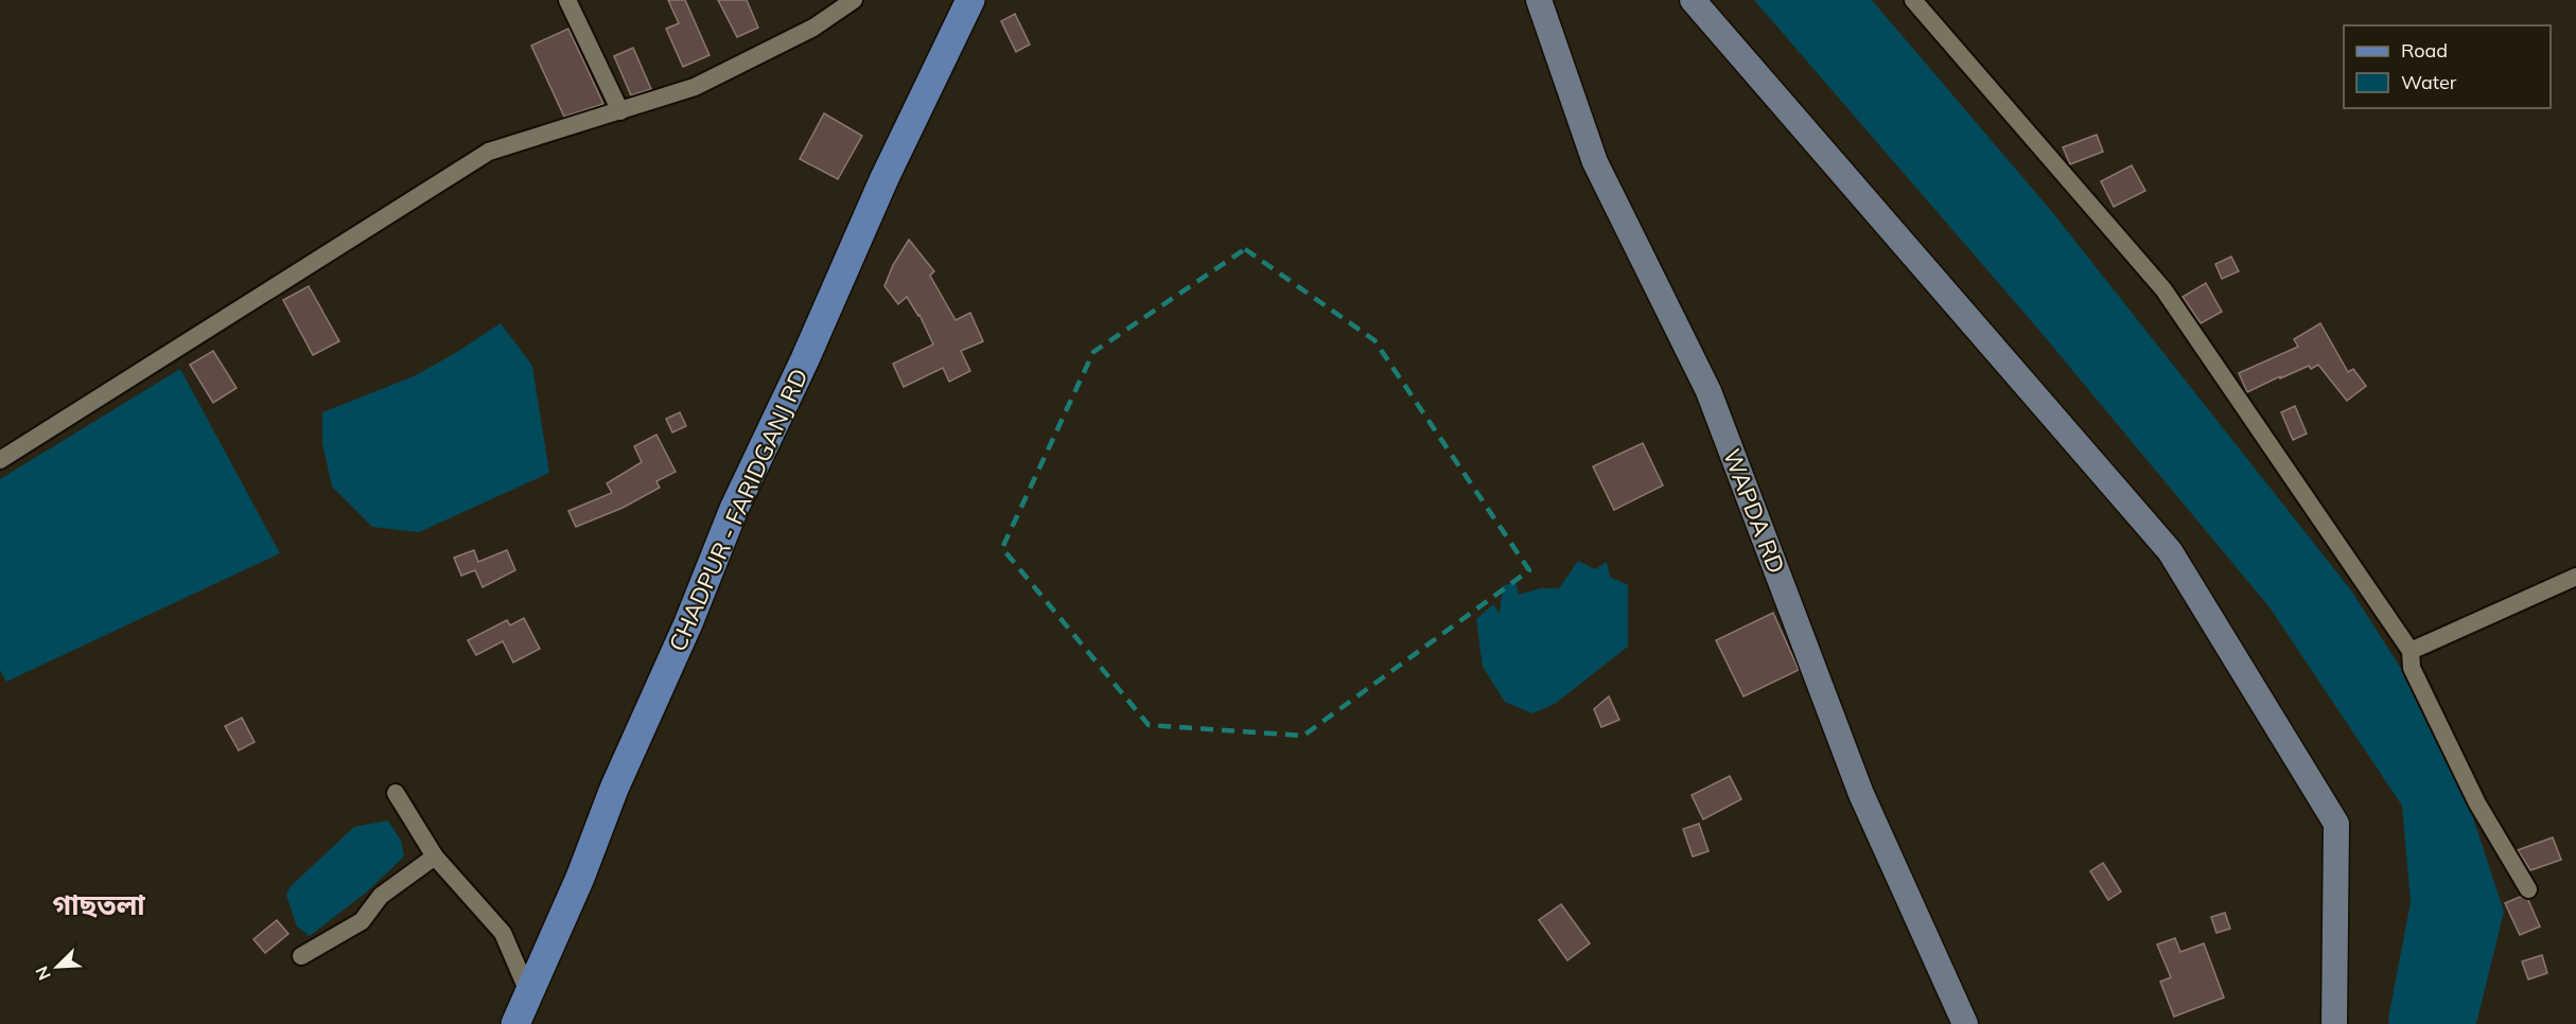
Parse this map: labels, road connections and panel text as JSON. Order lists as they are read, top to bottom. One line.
{"streets":{"main road":["CHADPUR - FARIDGANJ RD","WAPDA RD"]},"districts":["গাছতলা"],"legend":["Road","Water"],"north":"bottom left"}
